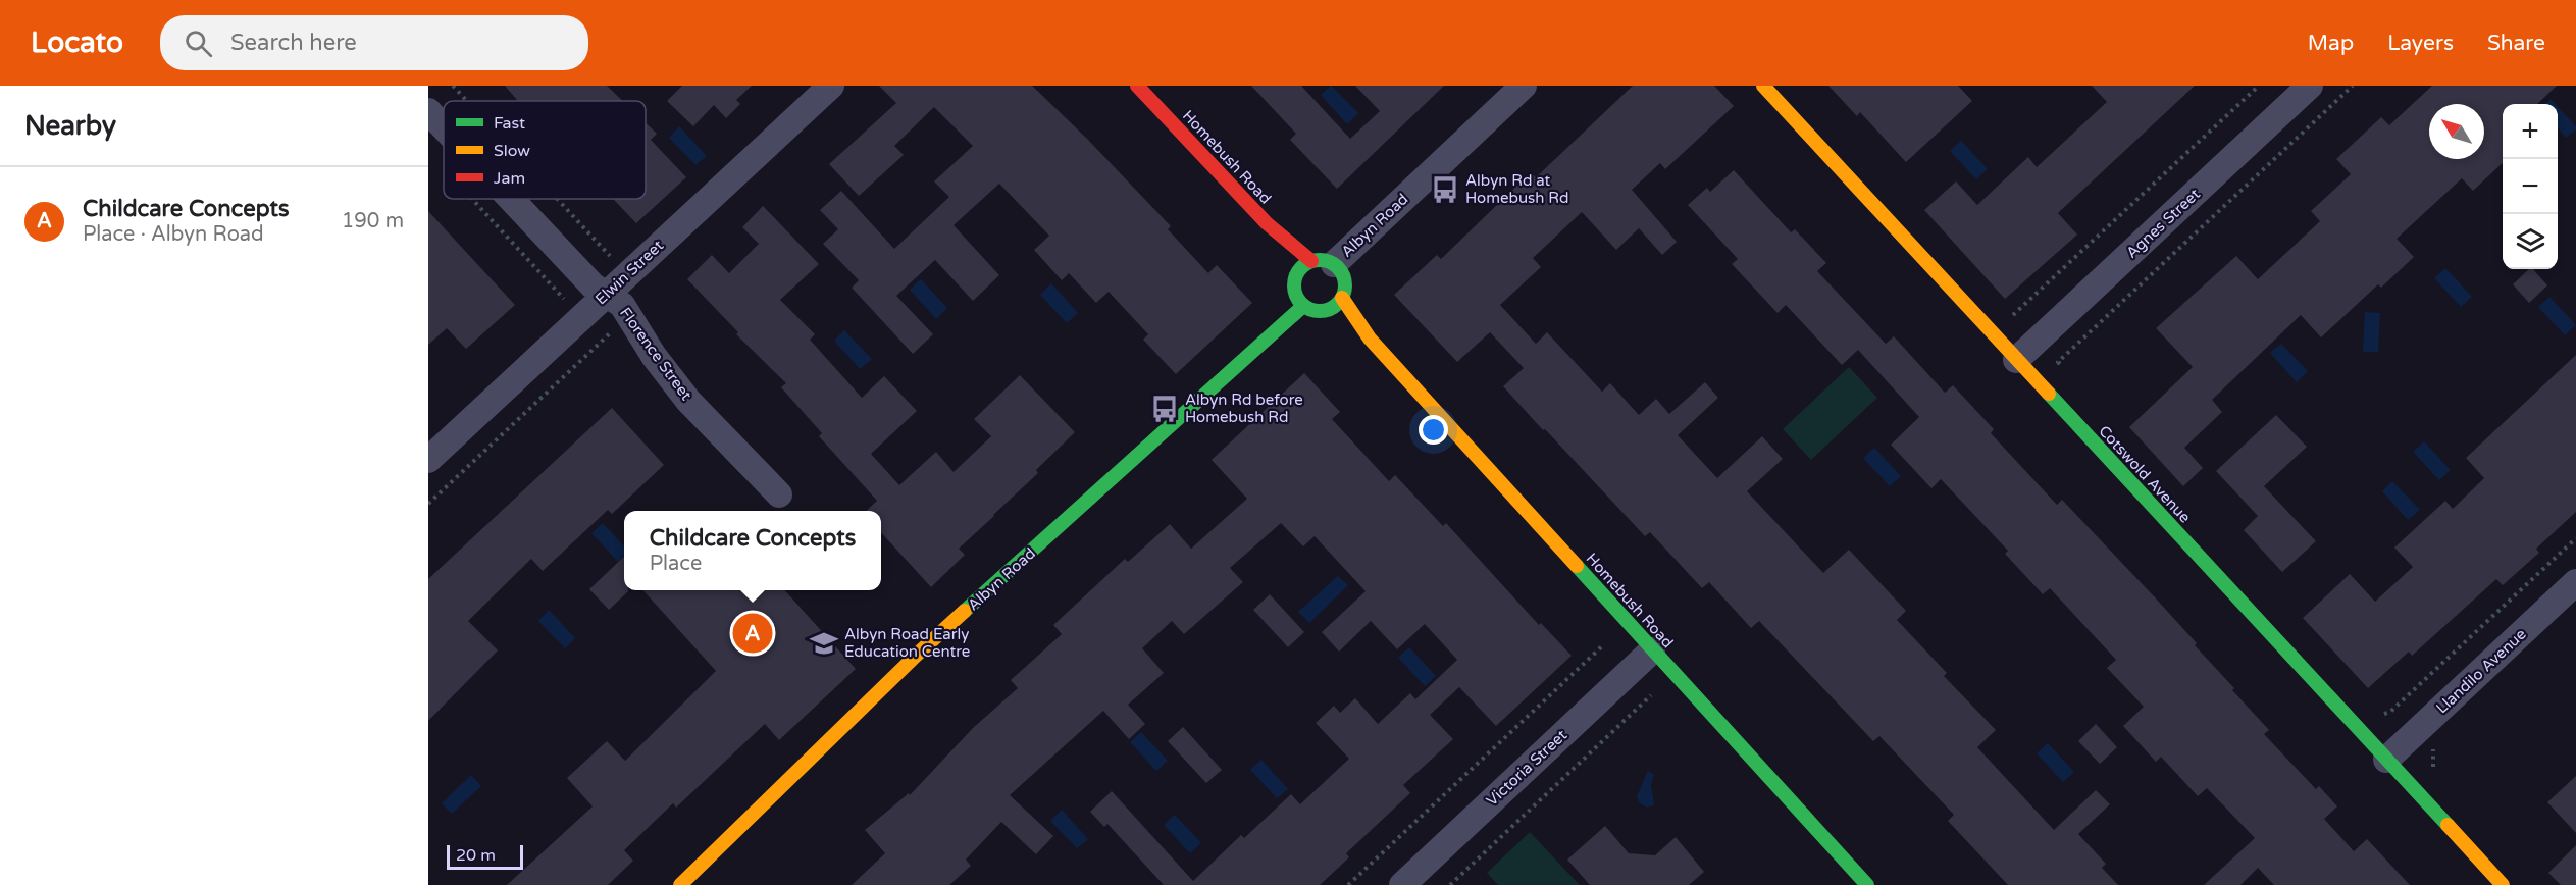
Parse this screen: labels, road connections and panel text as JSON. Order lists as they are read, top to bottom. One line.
{"streets":{"street":["Homebush Road","Agnes Street","Albyn Road","Elwin Street","Florence Street","Cotswold Avenue","Llandilo Avenue","Victoria Street"]},"crossings":[["Homebush Road","Albyn Road"],["Homebush Road","Victoria Street"],["Agnes Street","Cotswold Avenue"],["Elwin Street","Florence Street"],["Cotswold Avenue","Llandilo Avenue"]],"places":{"bus stop":["Albyn Rd at Homebush Rd","Albyn Rd before Homebush Rd"],"school or university":["Albyn Road Early Education Centre"]},"legend":["Fast","Slow","Jam"],"scale_bar":"20 m","north":"top left","page":{"header":"Locato","search":"Search here","nav":["Map","Layers","Share"],"heading":"Nearby","map_buttons":["+","−"],"list":[{"mark":"A","name":"Childcare Concepts","note":"Place · Albyn Road","value":"190 m"}],"popup":["Childcare Concepts","Place"],"pins":"A","scale":"20 m"}}
